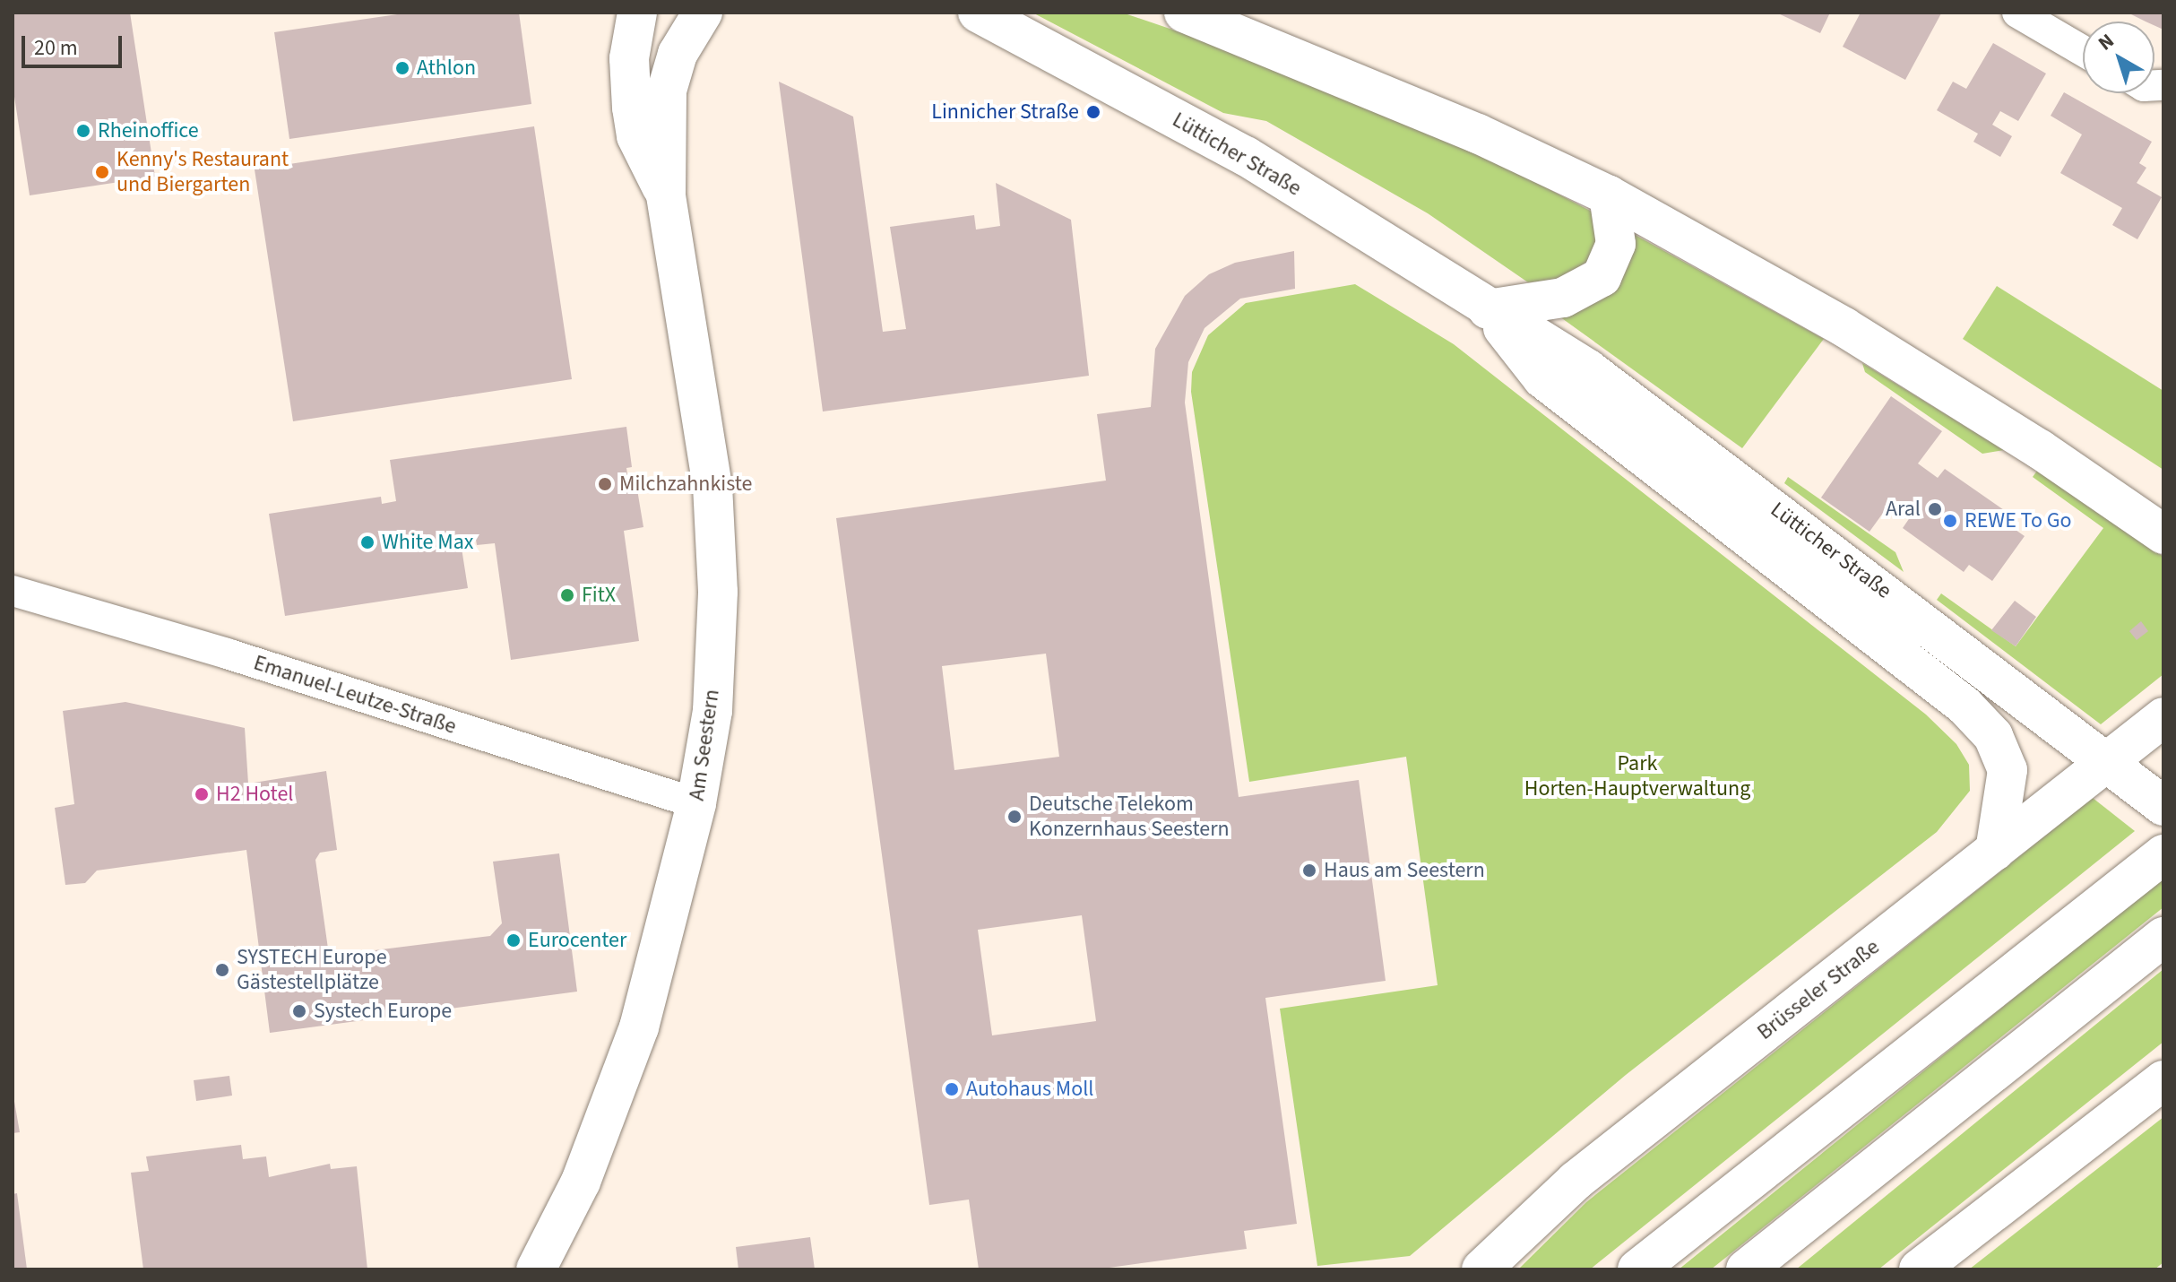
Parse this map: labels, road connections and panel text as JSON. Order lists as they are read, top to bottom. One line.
{"streets":{"main road":["Lütticher Straße","Am Seestern","Brüsseler Straße"],"street":["Emanuel-Leutze-Straße"]},"crossings":[["Lütticher Straße","Brüsseler Straße"],["Emanuel-Leutze-Straße","Am Seestern"]],"parks":["Park Horten-Hauptverwaltung"],"places":["Athlon","Linnicher Straße","Rheinoffice","Kenny's Restaurant und Biergarten","Milchzahnkiste","Aral","REWE To Go","White Max","FitX","H2 Hotel","Deutsche Telekom Konzernhaus Seestern","Haus am Seestern","Eurocenter","SYSTECH Europe Gästestellplätze","Systech Europe","Autohaus Moll"],"scale_bar":"20 m","north":"top left"}
